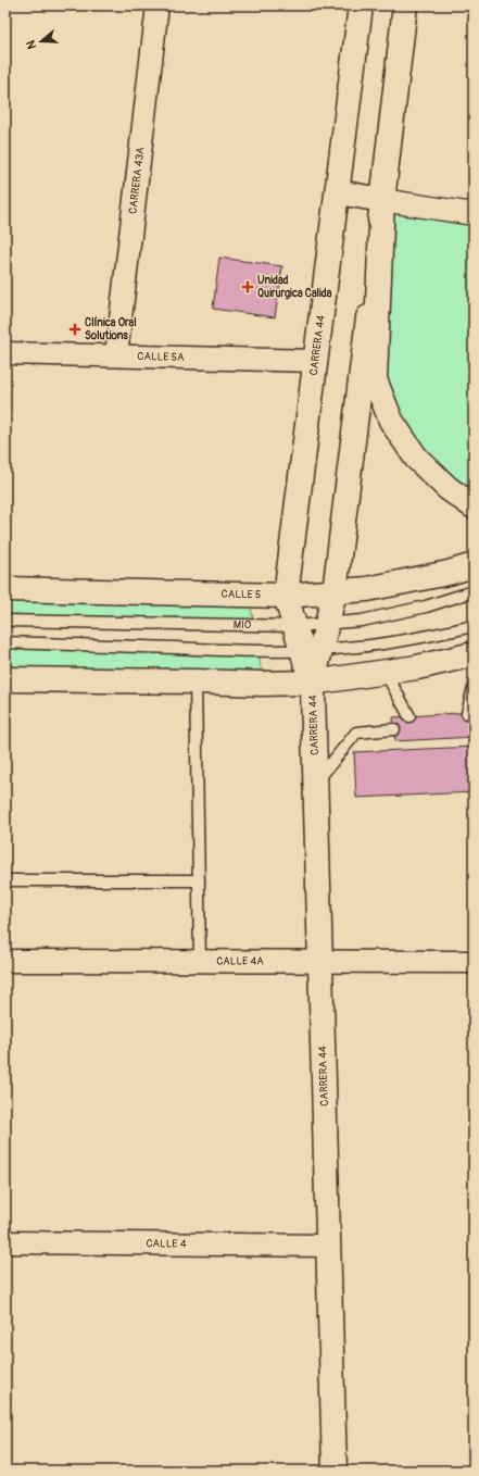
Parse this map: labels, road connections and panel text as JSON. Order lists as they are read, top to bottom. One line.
{"streets":{"main road":["CARRERA 44","CALLE 5"],"street":["CARRERA 43A","CALLE 5A","CALLE 4A","CALLE 4"],"lane":["MIO"]},"crossings":[["CARRERA 43A","CALLE 5A"],["CARRERA 44","CALLE 5A"],["CARRERA 44","CALLE 5"],["CARRERA 44","MIO"],["CARRERA 44","CALLE 4A"],["CARRERA 44","CALLE 4"]],"places":{"health":["Unidad Quirurgica Calida","Clínica Oral Solutions"]},"north":"left"}
